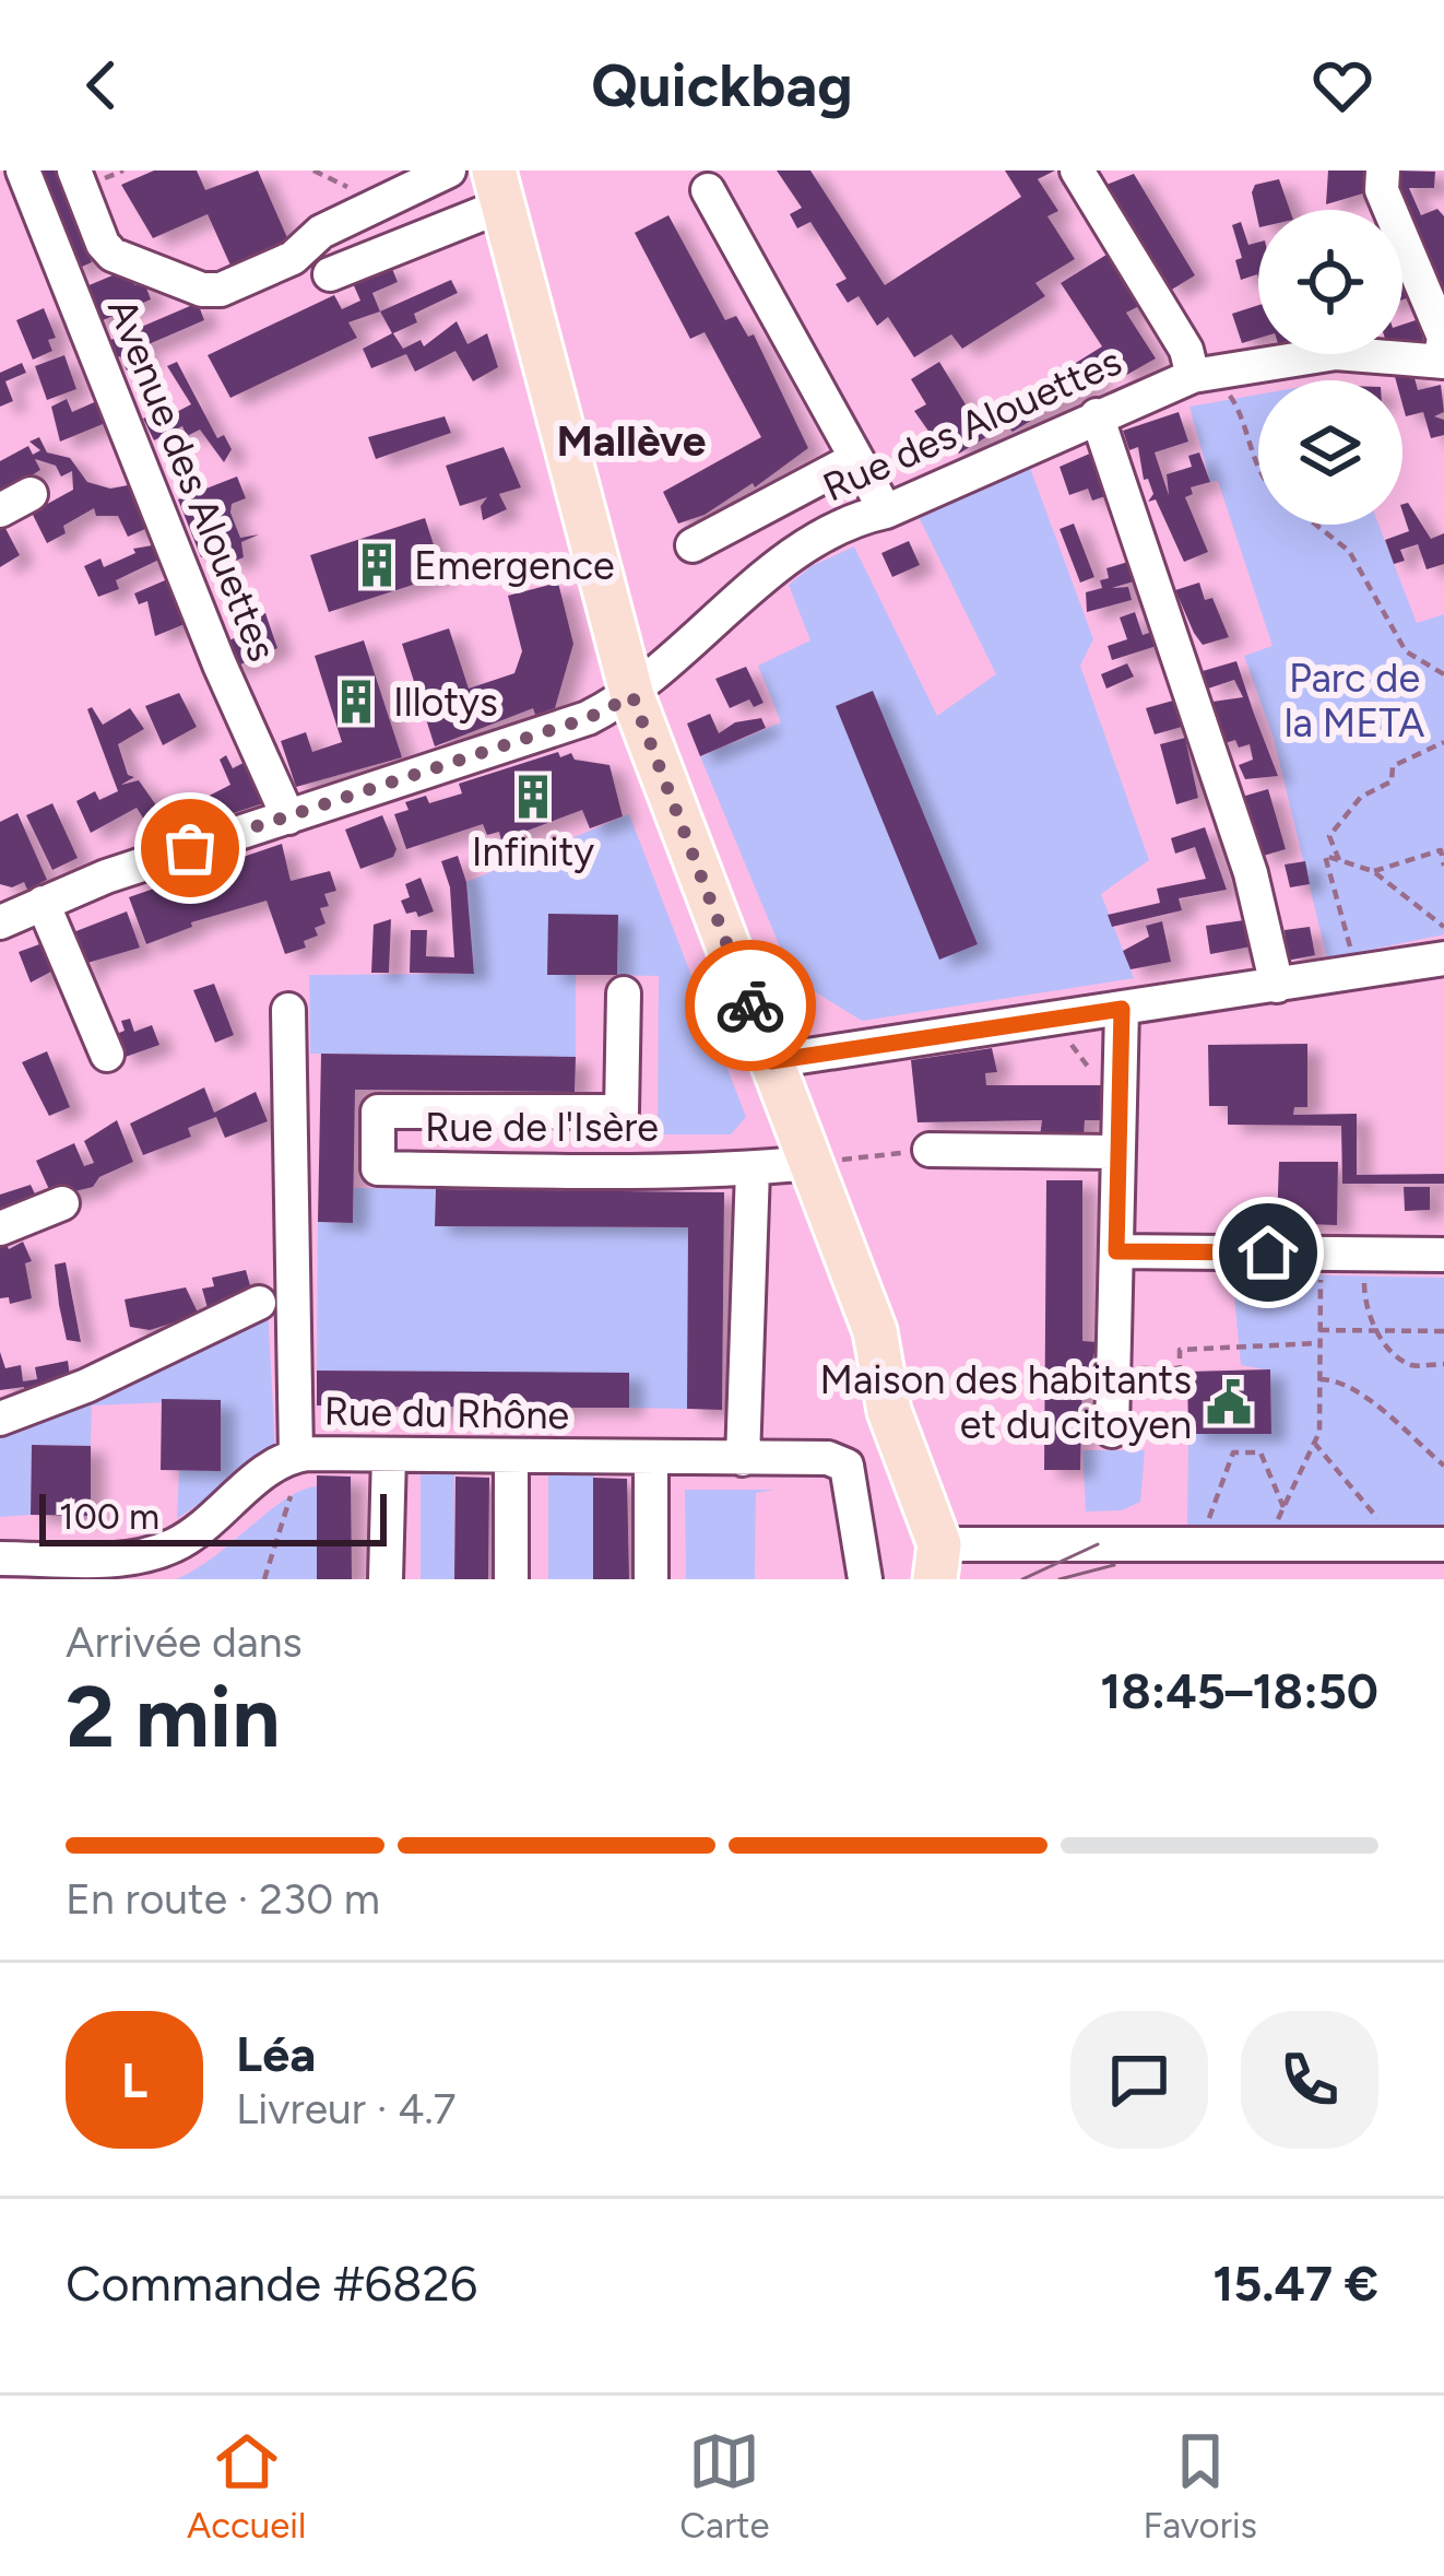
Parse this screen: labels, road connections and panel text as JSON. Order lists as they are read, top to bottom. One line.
{"streets":{"street":["Rue des Alouettes","Avenue des Alouettes","Rue de l'Isère","Rue du Rhône"]},"crossings":[["Rue des Alouettes","Avenue des Alouettes"]],"districts":["Mallève"],"parks":["Parc de la META"],"places":{"building":["Emergence","Illotys","Infinity"],"public building":["Maison des habitants et du citoyen"]},"scale_bar":"100 m","page":{"header":"Quickbag","scale":"100 m","heading":["2 min","Arrivée dans","18:45–18:50"],"panel":["Léa","Livreur · 4.7","Commande #6826","15.47 €"],"bar":"En route · 230 m","round":"L","tabs":["Accueil","Carte","Favoris"]}}
